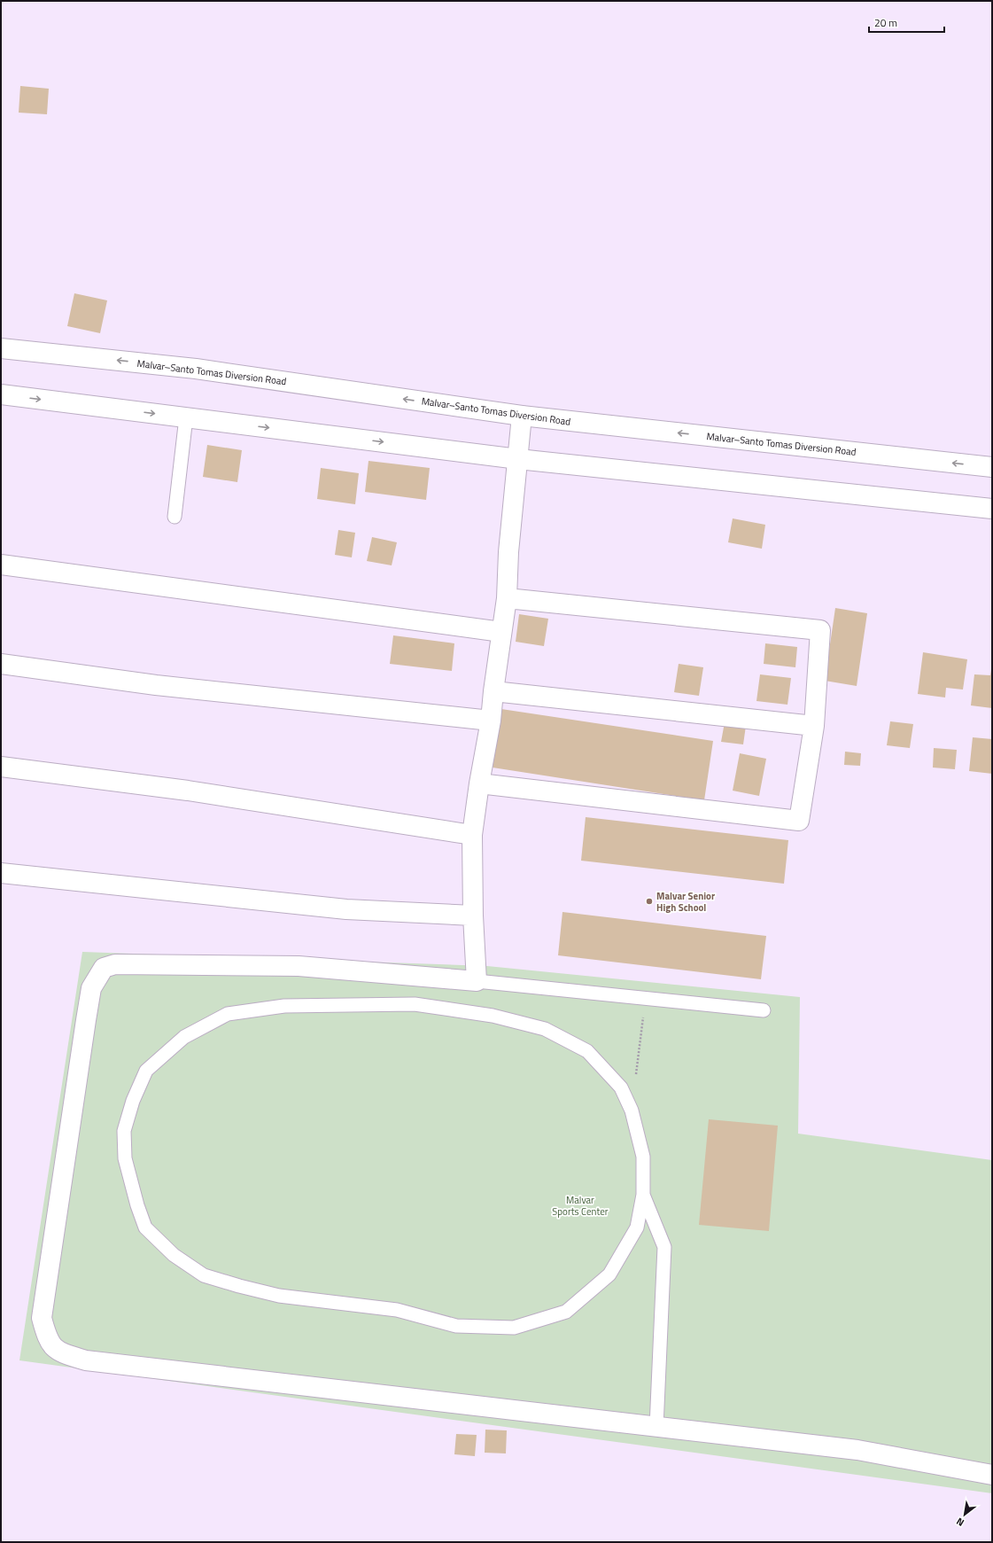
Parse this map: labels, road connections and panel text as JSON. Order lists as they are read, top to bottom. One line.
{"streets":{"street":["Malvar–Santo Tomas Diversion Road"]},"parks":["Malvar Sports Center"],"places":["Malvar Senior High School"],"scale_bar":"20 m","north":"bottom left"}
